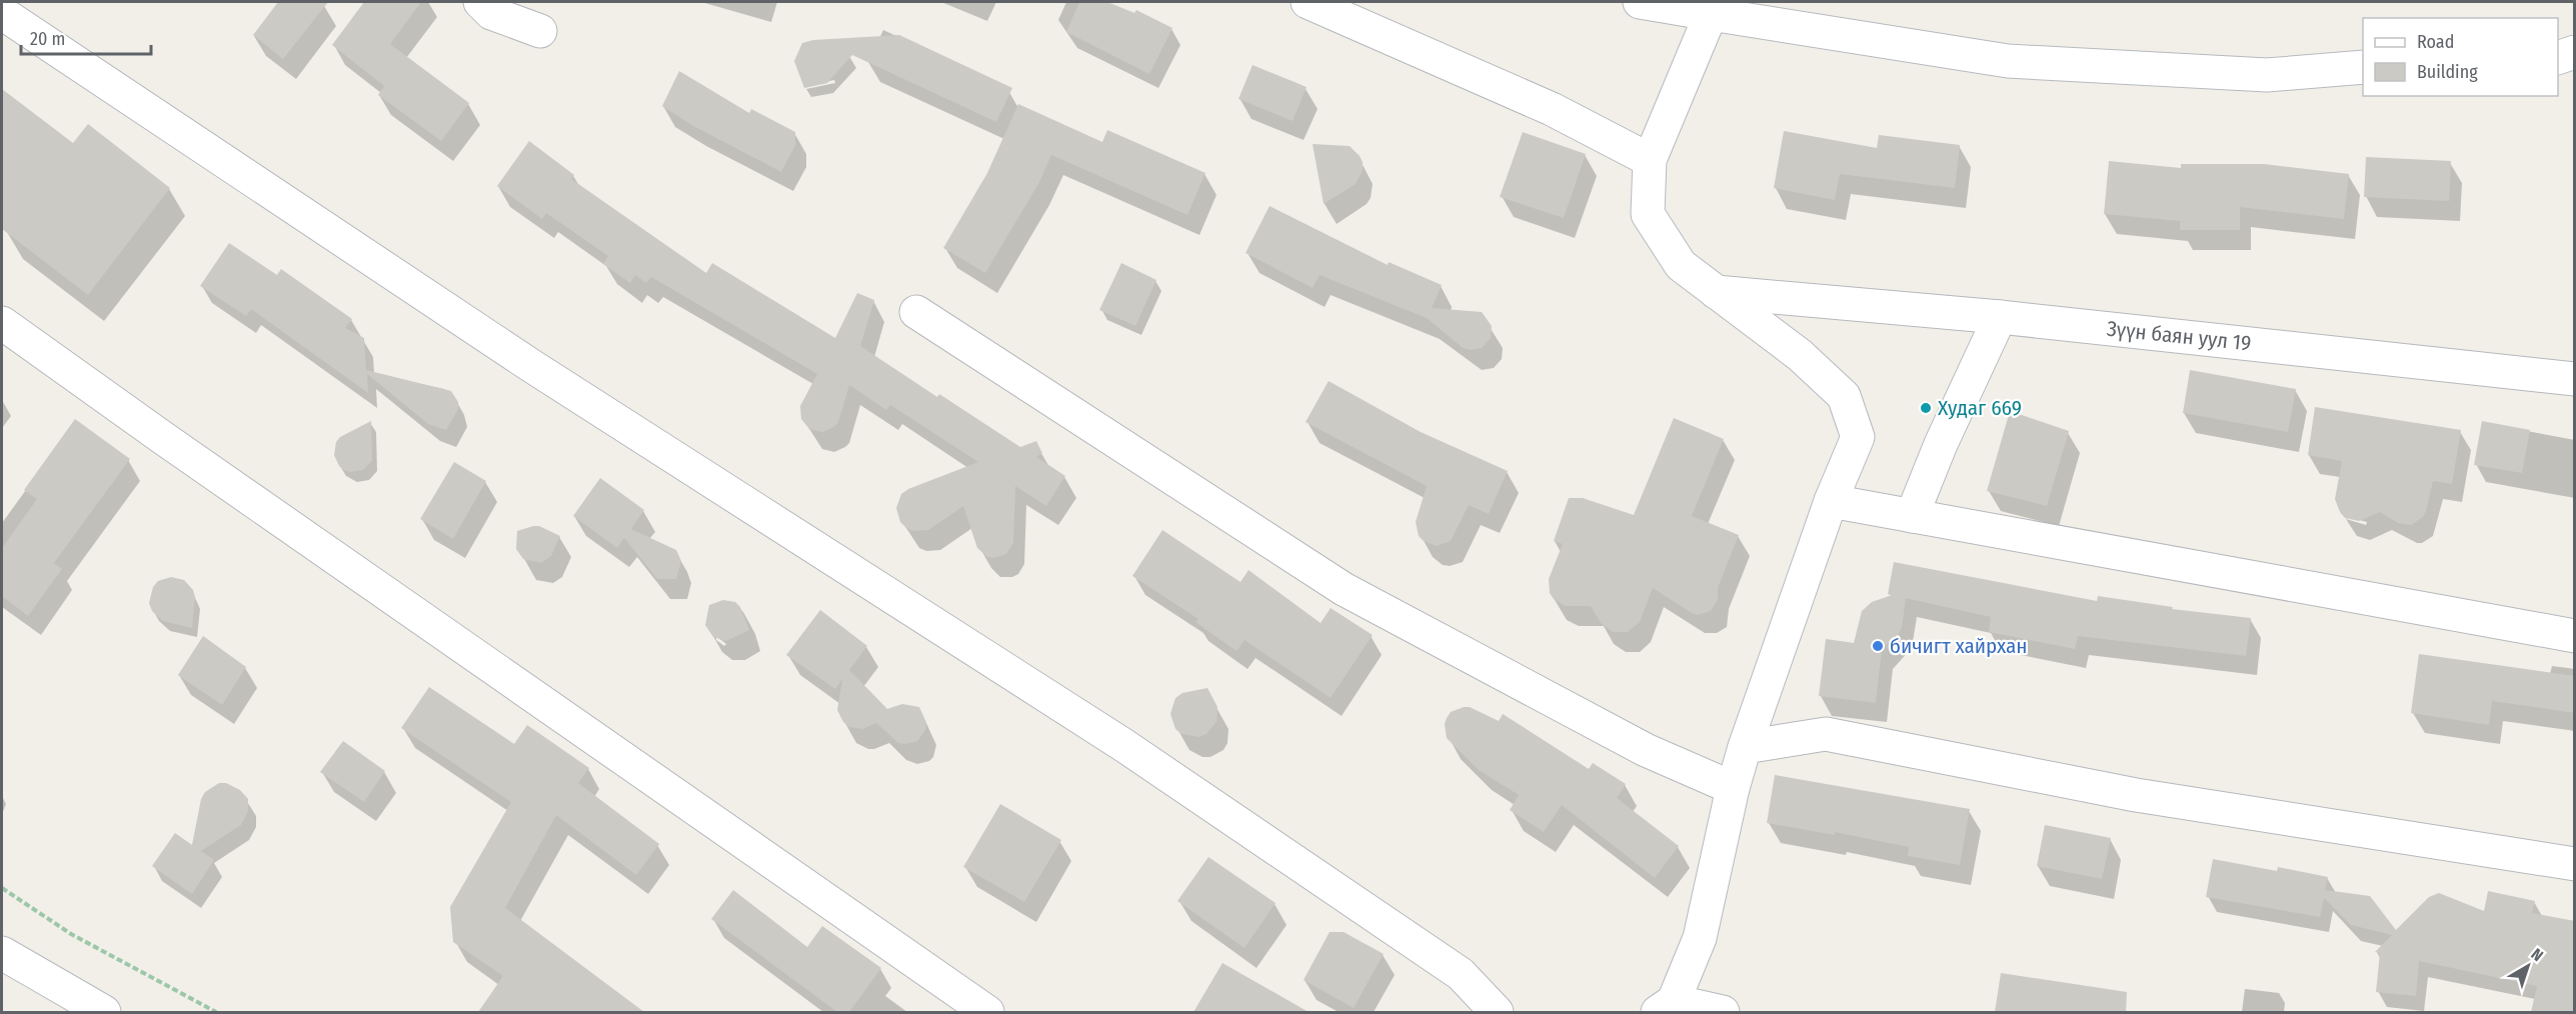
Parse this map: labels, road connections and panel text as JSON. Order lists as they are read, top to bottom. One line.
{"streets":{"street":["Зүүн баян уул 19"]},"places":["Худаг 669","бичигт хайрхан"],"legend":["Road","Building"],"scale_bar":"20 m","north":"top right"}
